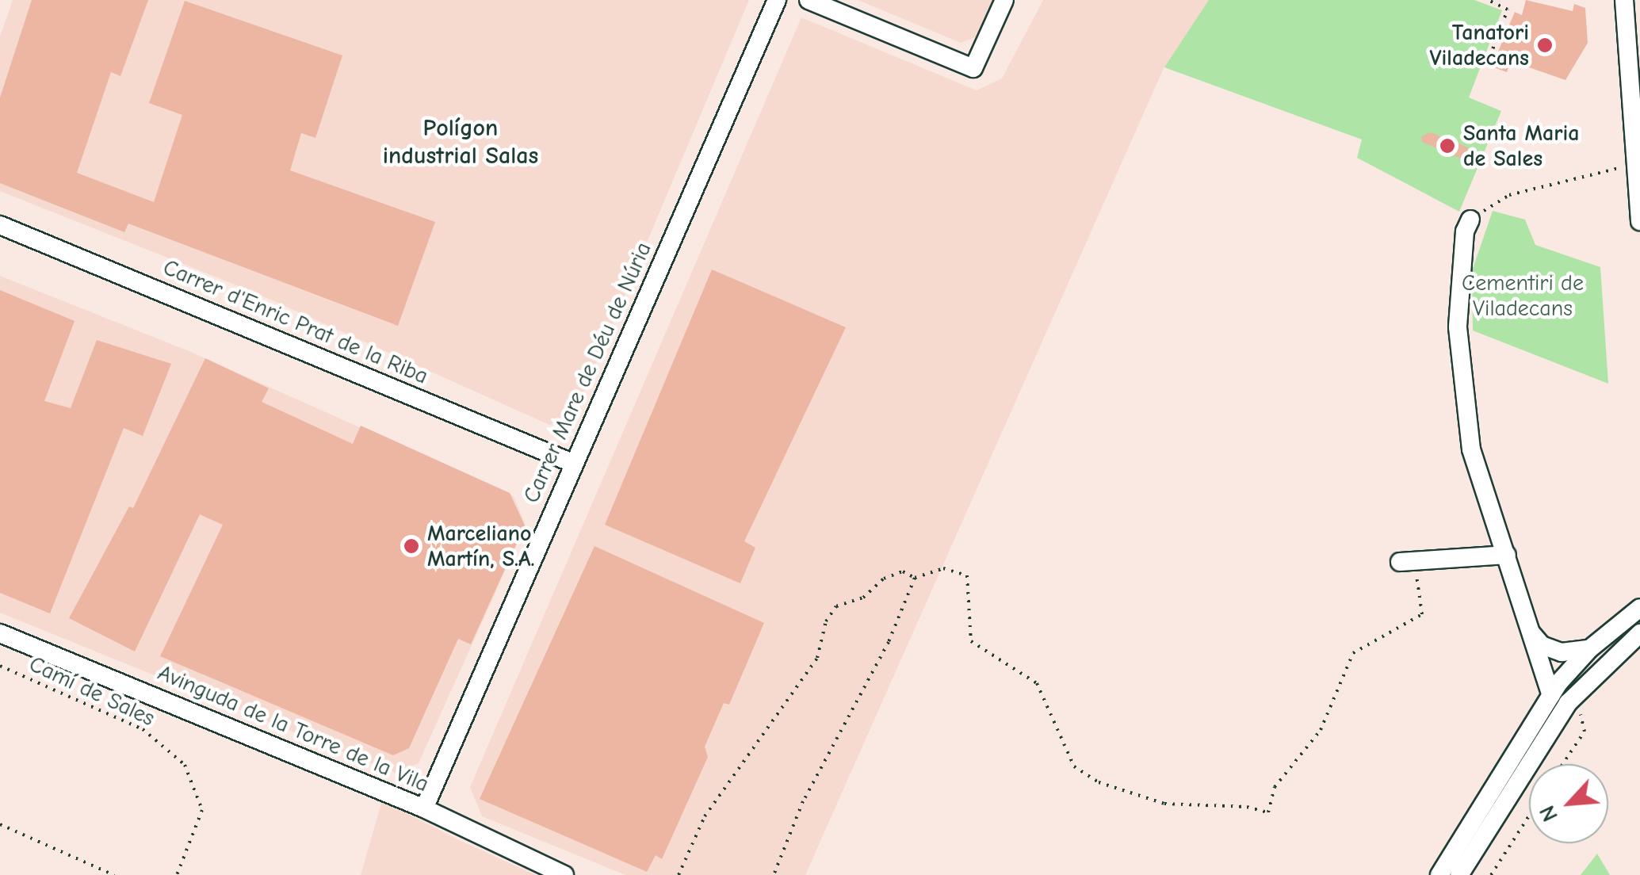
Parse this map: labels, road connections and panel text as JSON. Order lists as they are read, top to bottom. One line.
{"streets":{"street":["Carrer d'Enric Prat de la Riba","Carrer Mare de Déu de Núria","Avinguda de la Torre de la Vila"],"path":["Camí de Sales"]},"crossings":[["Carrer d'Enric Prat de la Riba","Carrer Mare de Déu de Núria"],["Carrer Mare de Déu de Núria","Avinguda de la Torre de la Vila"]],"districts":["Polígon industrial Salas"],"parks":["Cementiri de Viladecans"],"places":["Tanatori Viladecans","Santa Maria de Sales","Marceliano Martín, S.A."],"north":"bottom left"}
